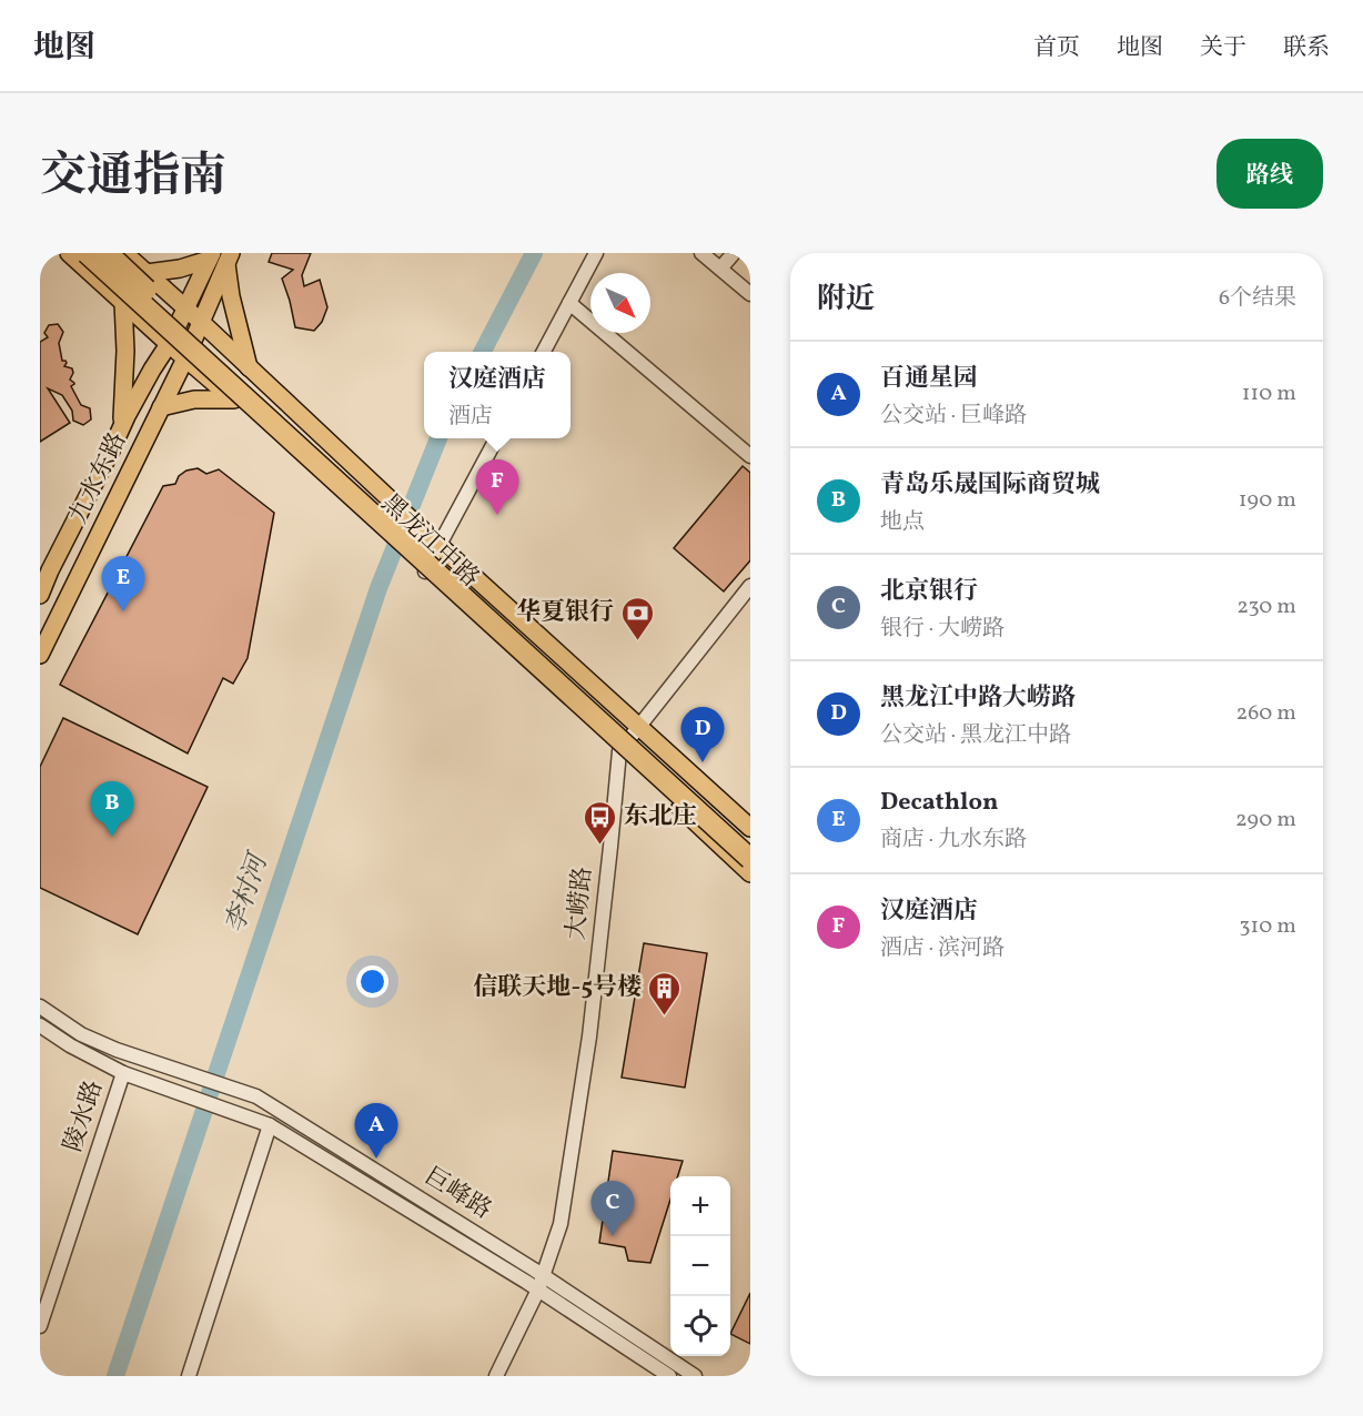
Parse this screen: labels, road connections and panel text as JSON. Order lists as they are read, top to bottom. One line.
{"streets":{"highway":["黑龙江中路"],"main road":["九水东路"],"street":["大崂路","陵水路","巨峰路"]},"crossings":[["九水东路","黑龙江中路"],["黑龙江中路","大崂路"],["大崂路","巨峰路"],["陵水路","巨峰路"]],"water":["李村河"],"places":{"bank":["华夏银行"],"bus stop":["东北庄"],"building":["信联天地-5号楼"]},"north":"bottom right","page":{"header":"地图","nav":["首页","地图","关于","联系"],"title":"交通指南","buttons":"路线","heading":["附近","6个结果"],"list":[{"mark":"A","name":"百通星园","note":"公交站 · 巨峰路","value":"110 m"},{"mark":"B","name":"青岛乐晟国际商贸城","note":"地点","value":"190 m"},{"mark":"C","name":"北京银行","note":"银行 · 大崂路","value":"230 m"},{"mark":"D","name":"黑龙江中路大崂路","note":"公交站 · 黑龙江中路","value":"260 m"},{"mark":"E","name":"Decathlon","note":"商店 · 九水东路","value":"290 m"},{"mark":"F","name":"汉庭酒店","note":"酒店 · 滨河路","value":"310 m"}],"popup":["汉庭酒店","酒店"],"pins":["F","E","D","B","A","C"],"map_buttons":["+","−"]}}
